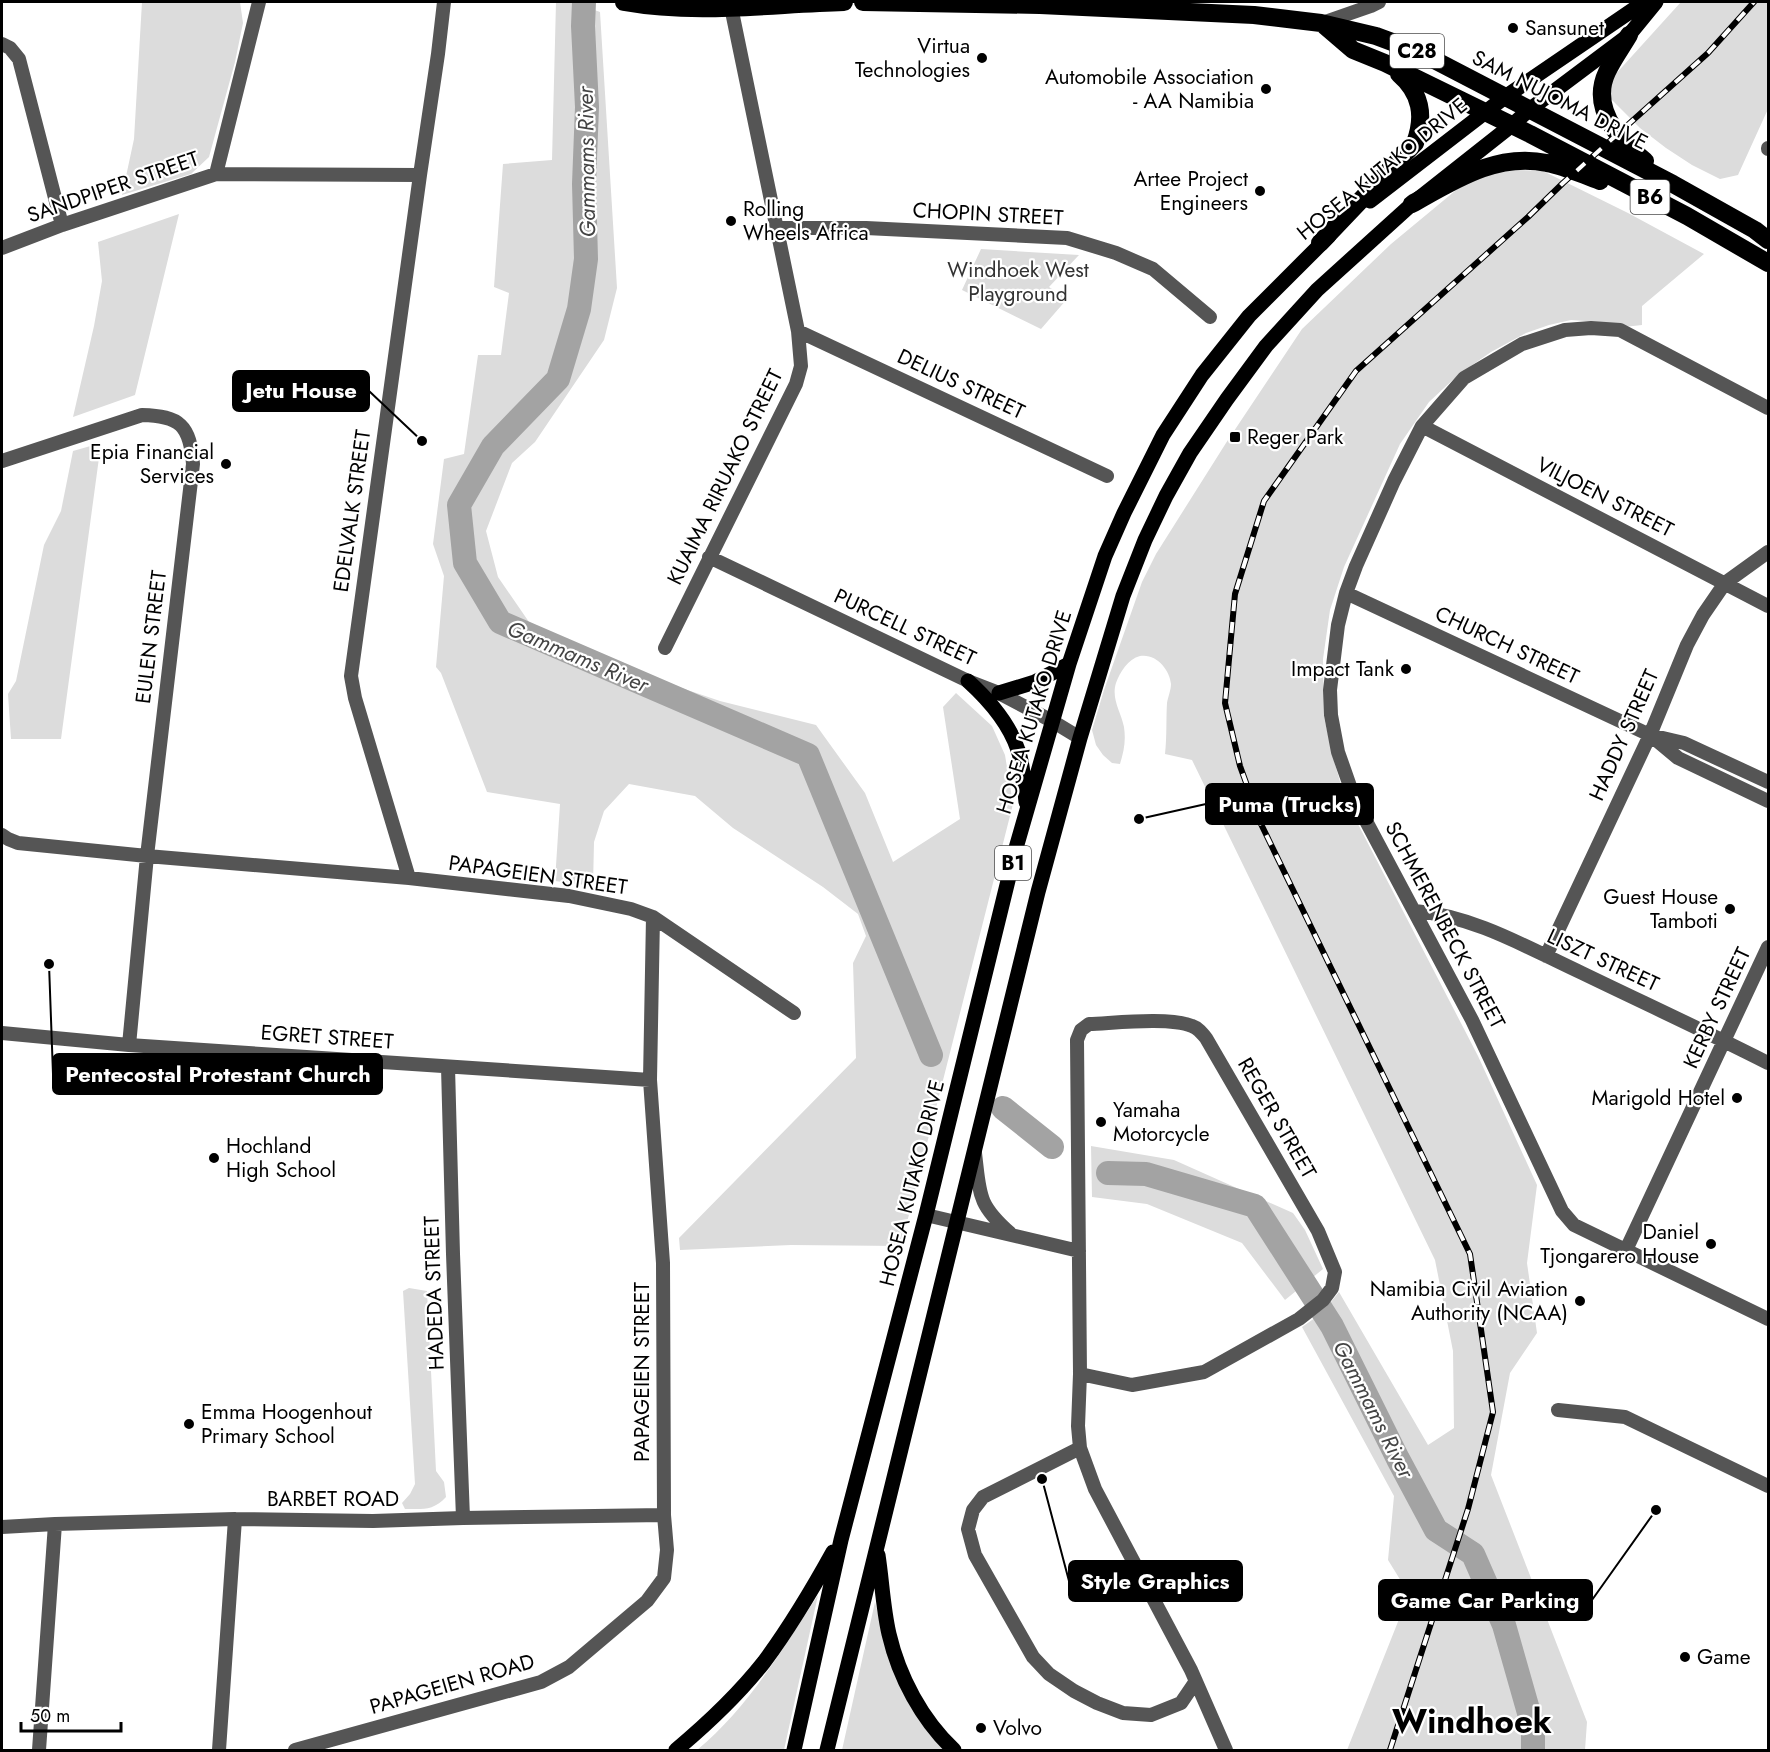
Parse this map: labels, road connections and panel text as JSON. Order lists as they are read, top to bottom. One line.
{"streets":{"highway":["C28","SAM NUJOMA DRIVE","B6"],"main road":["HOSEA KUTAKO DRIVE","B1"],"street":["SANDPIPER STREET","CHOPIN STREET","DELIUS STREET","KUAIMA RIRUAKO STREET","VILJOEN STREET","EDELVALK STREET","PURCELL STREET","EULEN STREET","CHURCH STREET","HADDY STREET","PAPAGEIEN STREET","SCHMERENBECK STREET","LISZT STREET","KERBY STREET","EGRET STREET","REGER STREET","HADEDA STREET","BARBET ROAD","PAPAGEIEN ROAD"]},"crossings":[["C28","SAM NUJOMA DRIVE"],["C28","HOSEA KUTAKO DRIVE"],["C28","B6"],["C28","B1"],["SAM NUJOMA DRIVE","HOSEA KUTAKO DRIVE"],["HOSEA KUTAKO DRIVE","PURCELL STREET"],["SANDPIPER STREET","EDELVALK STREET"],["B6","B1"],["CHOPIN STREET","KUAIMA RIRUAKO STREET"],["DELIUS STREET","KUAIMA RIRUAKO STREET"],["KUAIMA RIRUAKO STREET","PURCELL STREET"],["VILJOEN STREET","HADDY STREET"],["VILJOEN STREET","SCHMERENBECK STREET"],["EDELVALK STREET","PAPAGEIEN STREET"],["PURCELL STREET","B1"],["EULEN STREET","PAPAGEIEN STREET"],["EULEN STREET","EGRET STREET"],["CHURCH STREET","HADDY STREET"],["CHURCH STREET","SCHMERENBECK STREET"],["HADDY STREET","LISZT STREET"],["PAPAGEIEN STREET","EGRET STREET"],["PAPAGEIEN STREET","BARBET ROAD"],["PAPAGEIEN STREET","PAPAGEIEN ROAD"],["SCHMERENBECK STREET","LISZT STREET"],["SCHMERENBECK STREET","KERBY STREET"],["LISZT STREET","KERBY STREET"],["EGRET STREET","HADEDA STREET"],["HADEDA STREET","BARBET ROAD"],["BARBET ROAD","PAPAGEIEN ROAD"]],"districts":["Windhoek"],"water":["Gammams River"],"parks":["Windhoek West Playground"],"places":{"other":["Sansunet","Virtua Technologies","Automobile Association - AA Namibia","Artee Project Engineers","Rolling Wheels Africa","Jetu House","Epia Financial Services","Impact Tank","Puma (Trucks)","Guest House Tamboti","Pentecostal Protestant Church","Marigold Hotel","Yamaha Motorcycle","Hochland High School","Daniel Tjongarero House","Namibia Civil Aviation Authority (NCAA)","Emma Hoogenhout Primary School","Style Graphics","Game Car Parking","Game","Volvo"],"transit":["Reger Park"]},"scale_bar":"50 m"}
